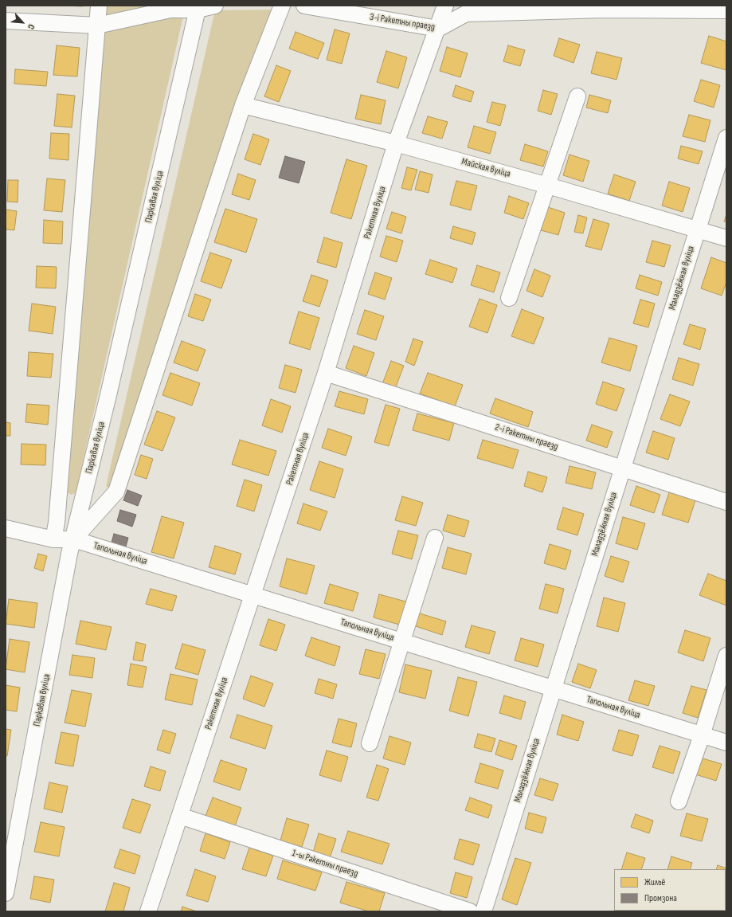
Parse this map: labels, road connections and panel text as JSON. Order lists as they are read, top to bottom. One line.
{"streets":{"street":["3-і Ракетны праезд","Майская вуліца","Паркавая вуліца","Ракетная вуліца","Маладзёжная вуліца","2-і Ракетны праезд","Тапольная вуліца","1-ы Ракетны праезд"]},"crossings":[["3-і Ракетны праезд","Ракетная вуліца"],["Майская вуліца","Ракетная вуліца"],["Майская вуліца","Маладзёжная вуліца"],["Паркавая вуліца","Тапольная вуліца"],["Ракетная вуліца","2-і Ракетны праезд"],["Ракетная вуліца","Тапольная вуліца"],["Ракетная вуліца","1-ы Ракетны праезд"],["Маладзёжная вуліца","2-і Ракетны праезд"],["Маладзёжная вуліца","Тапольная вуліца"]],"legend":["Жильё","Промзона"],"north":"bottom right"}
